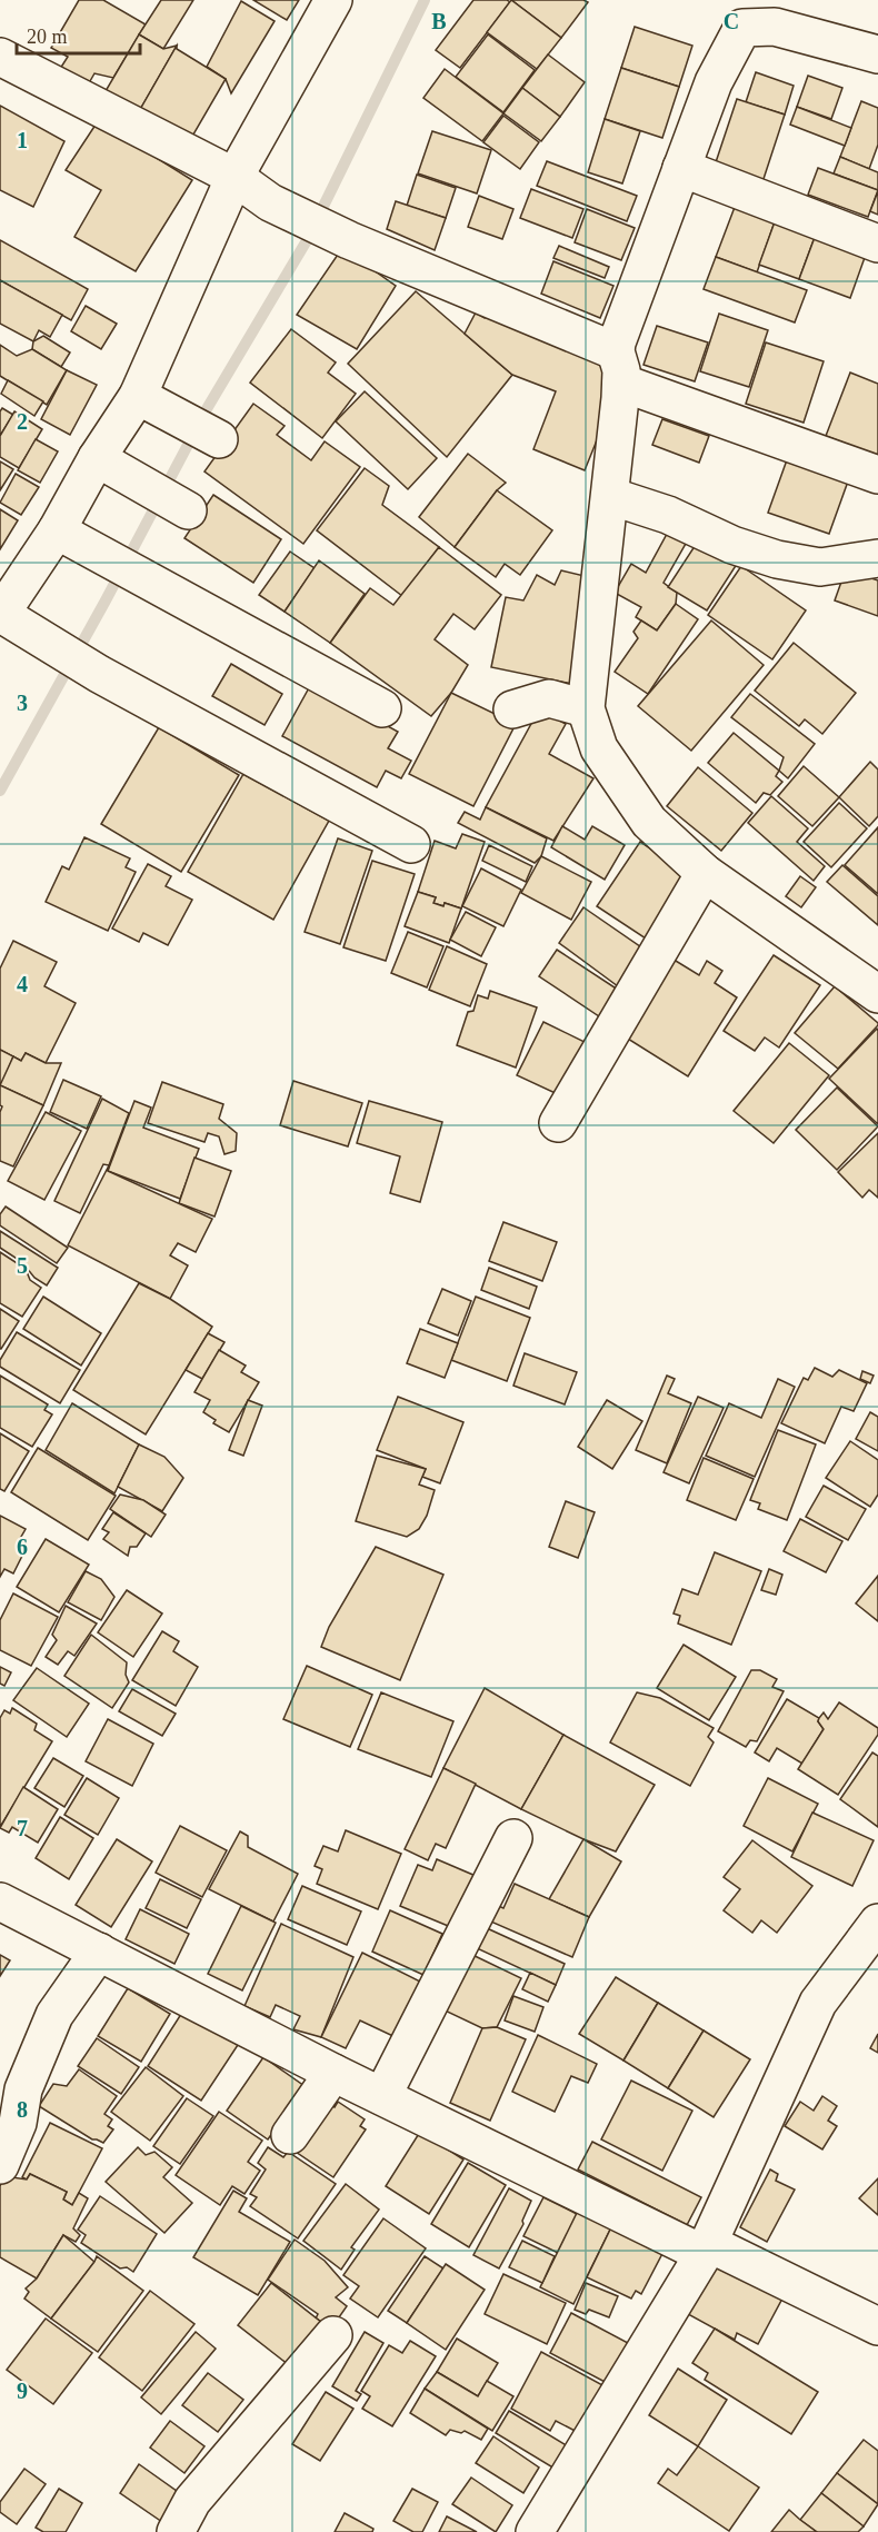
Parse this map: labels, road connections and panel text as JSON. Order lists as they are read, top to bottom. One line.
{"scale_bar":"20 m","grid":{"columns":["B","C"],"rows":["1","2","3","4","5","6","7","8","9"]}}
